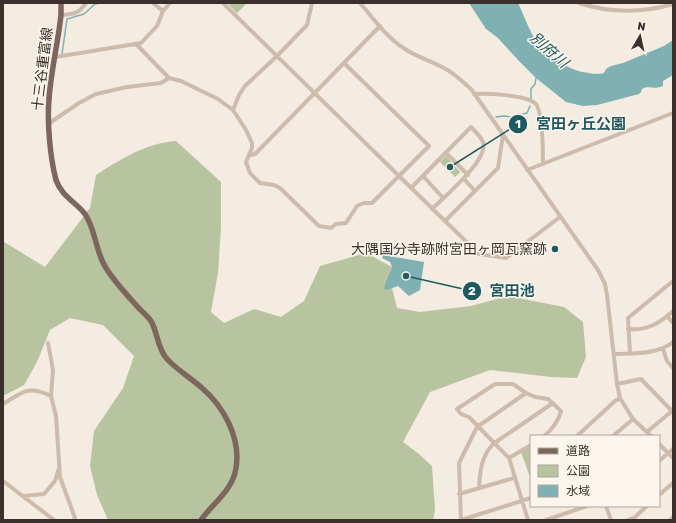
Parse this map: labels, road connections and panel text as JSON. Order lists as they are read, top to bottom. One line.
{"streets":{"main road":["十三谷重富線"]},"water":["別府川"],"places":["宮田ヶ丘公園","大隅国分寺跡附宮田ヶ岡瓦窯跡","宮田池"],"legend":["道路","公園","水域"],"north":"top"}
